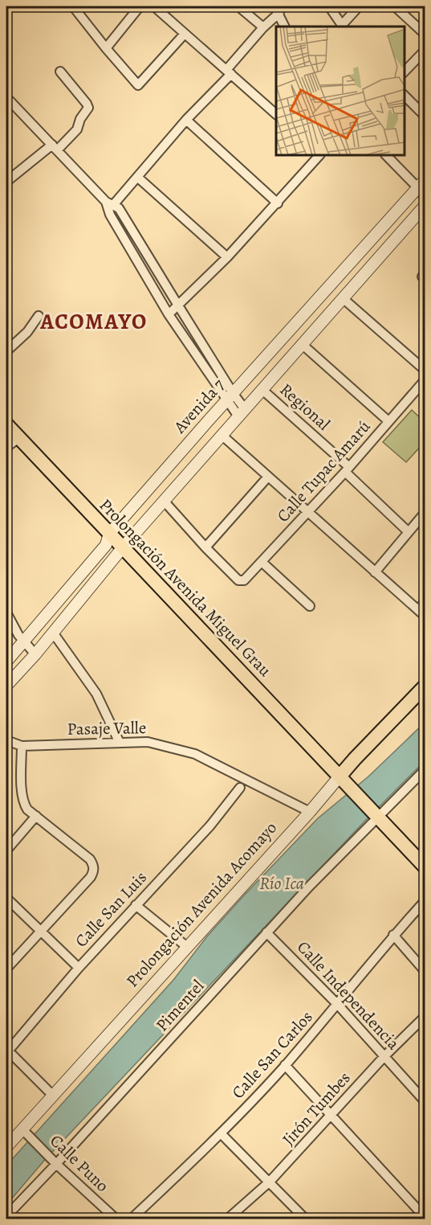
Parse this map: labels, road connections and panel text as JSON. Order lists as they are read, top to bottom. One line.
{"streets":{"main road":["Prolongación Avenida Miguel Grau","Prolongación Avenida Acomayo"],"street":["Avenida 7","Regional","Calle Tupac Amarú","Pasaje Valle","Calle San Luis","Calle Independencia","Pimentel","Calle San Carlos","Jirón Tumbes","Calle Puno"]},"crossings":[["Avenida 7","Prolongación Avenida Miguel Grau"],["Regional","Calle Tupac Amarú"],["Prolongación Avenida Miguel Grau","Prolongación Avenida Acomayo"],["Prolongación Avenida Miguel Grau","Pimentel"],["Pasaje Valle","Prolongación Avenida Acomayo"],["Prolongación Avenida Acomayo","Calle Puno"],["Calle Independencia","Pimentel"],["Calle Independencia","Calle San Carlos"],["Calle Independencia","Jirón Tumbes"],["Pimentel","Calle Puno"]],"districts":["ACOMAYO"],"water":["Río Ica"]}
